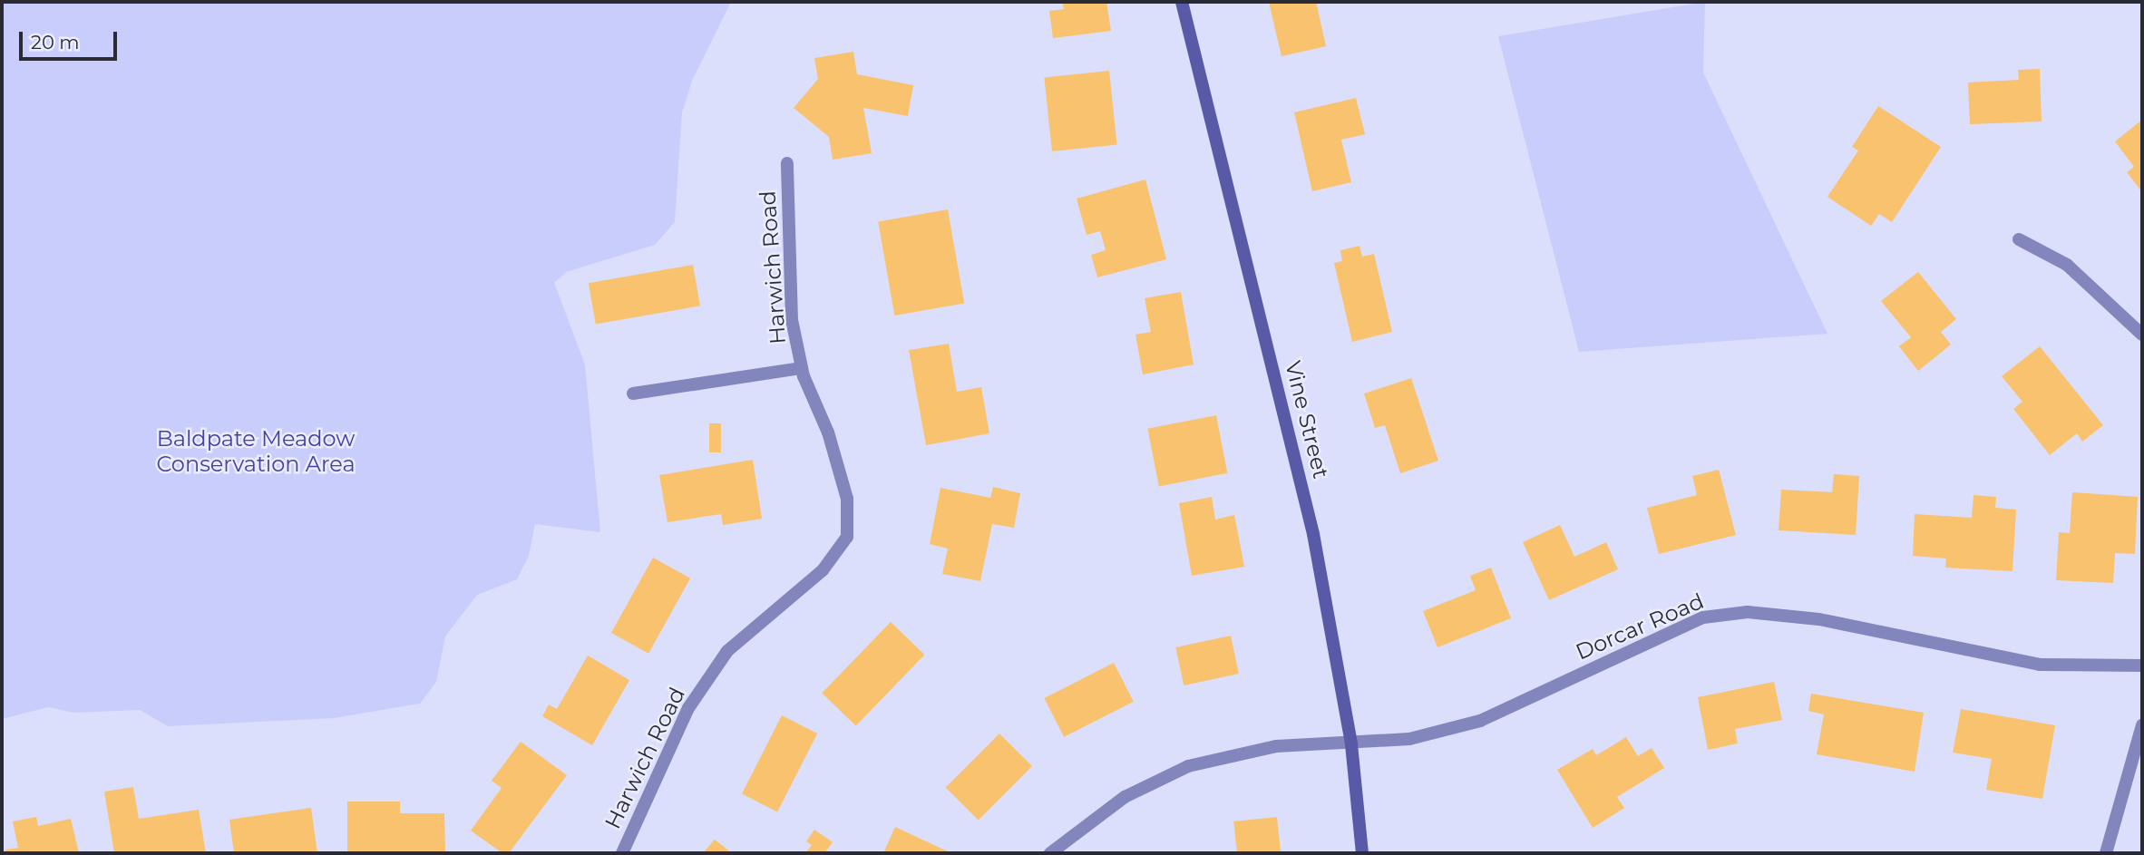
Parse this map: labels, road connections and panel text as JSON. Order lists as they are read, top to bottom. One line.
{"streets":{"street":["Harwich Road","Vine Street","Dorcar Road"]},"crossings":[["Vine Street","Dorcar Road"]],"parks":["Baldpate Meadow Conservation Area"],"scale_bar":"20 m"}
